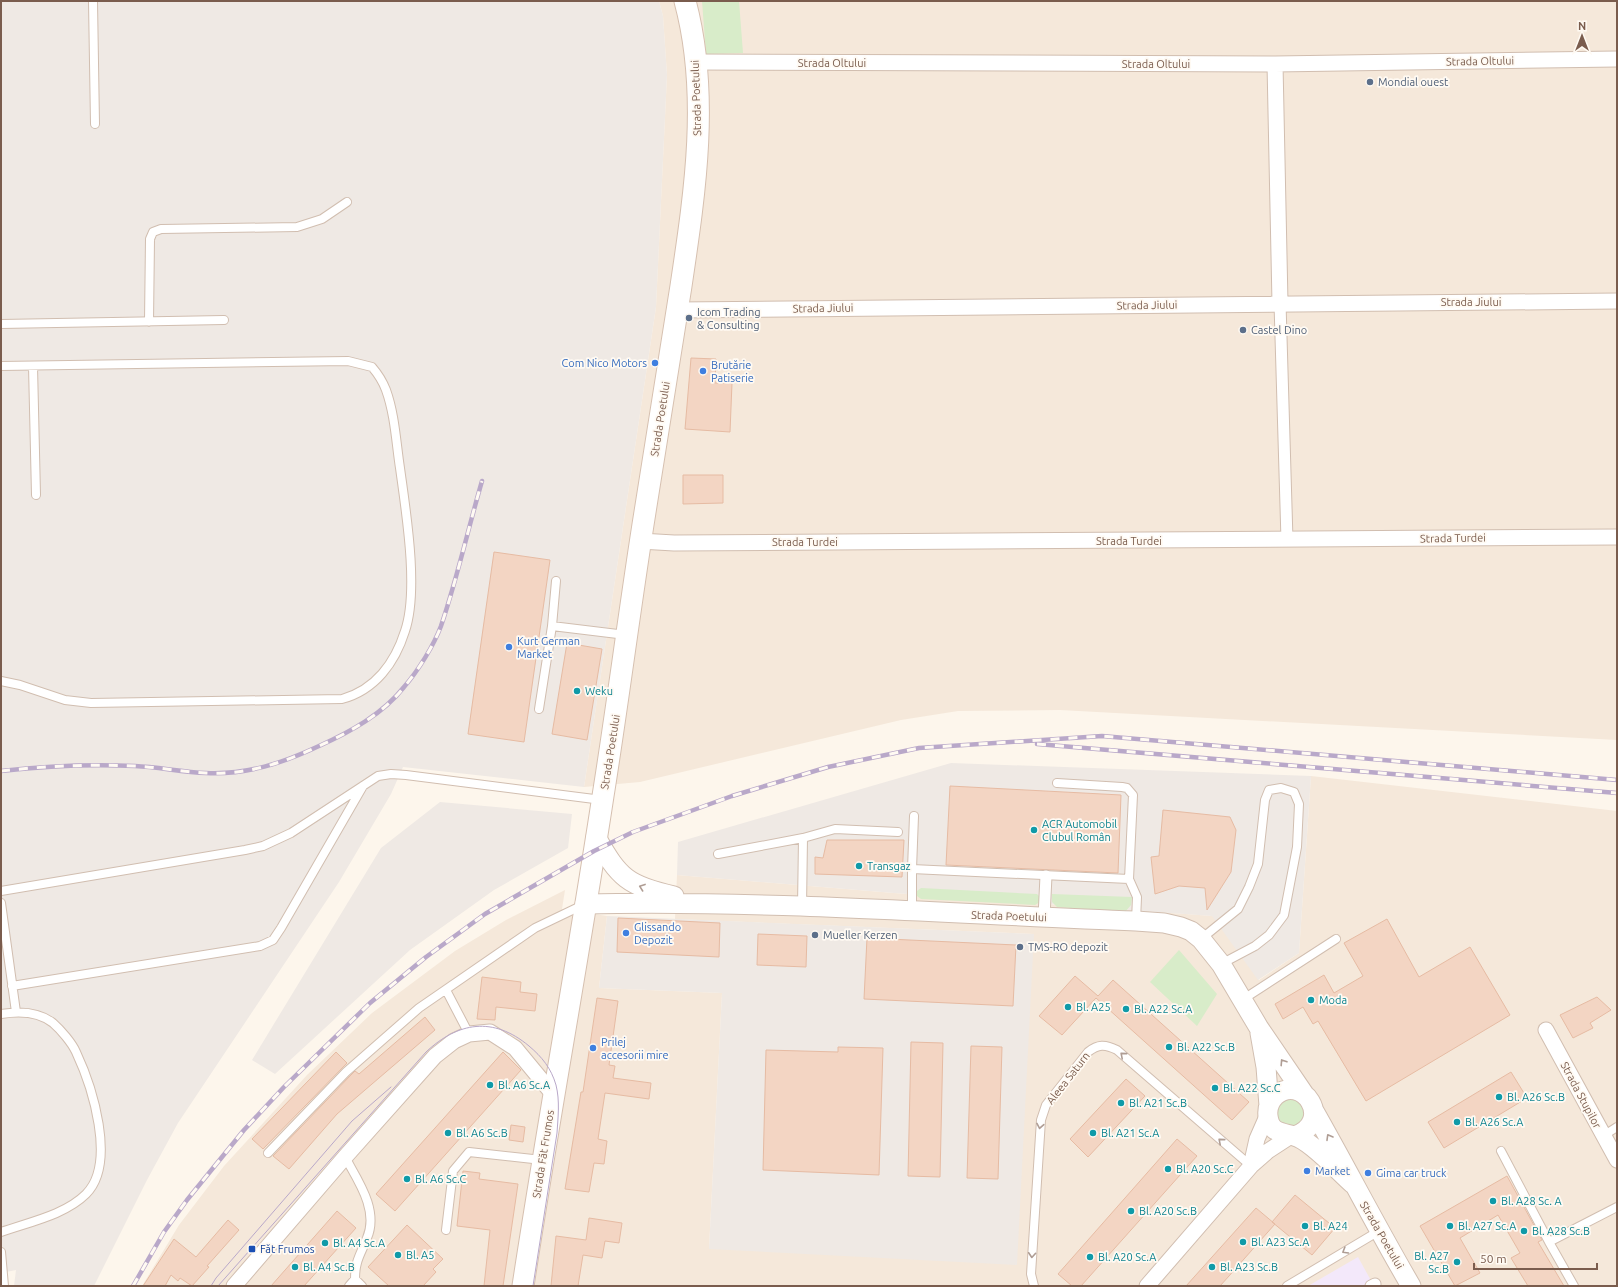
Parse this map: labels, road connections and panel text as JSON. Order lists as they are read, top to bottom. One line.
{"streets":{"main road":["Strada Poetului","Strada Făt Frumos"],"street":["Strada Oltului","Strada Jiului","Strada Turdei","Strada Stupilor"],"lane":["Aleea Saturn"]},"crossings":[["Strada Oltului","Strada Poetului"],["Strada Poetului","Strada Jiului"],["Strada Poetului","Strada Turdei"],["Strada Poetului","Strada Făt Frumos"]],"places":{"other":["Mondial ouest","Icom Trading & Consulting","Castel Dino","Com Nico Motors","Brutărie Patiserie","Kurt German Market","Weku","ACR Automobil Clubul Român","Transgaz","Glissando Depozit","Mueller Kerzen","TMS-RO depozit","Moda","Bl. A25","Bl. A22 Sc.A","Bl. A22 Sc.B","Prilej accesorii mire","Bl. A6 Sc.A","Bl. A22 Sc.C","Bl. A26 Sc.B","Bl. A21 Sc.B","Bl. A26 Sc.A","Bl. A6 Sc.B","Bl. A21 Sc.A","Bl. A20 Sc.C","Market","Gima car truck","Bl. A6 Sc.C","Bl. A28 Sc. A","Bl. A20 Sc.B","Bl. A24","Bl. A27 Sc.A","Bl. A28 Sc.B","Bl. A23 Sc.A","Bl. A4 Sc.A","Bl. A5","Bl. A20 Sc.A","Bl. A27 Sc.B","Bl. A4 Sc.B","Bl. A23 Sc.B"],"transit":["Făt Frumos"]},"scale_bar":"50 m","north":"top"}
